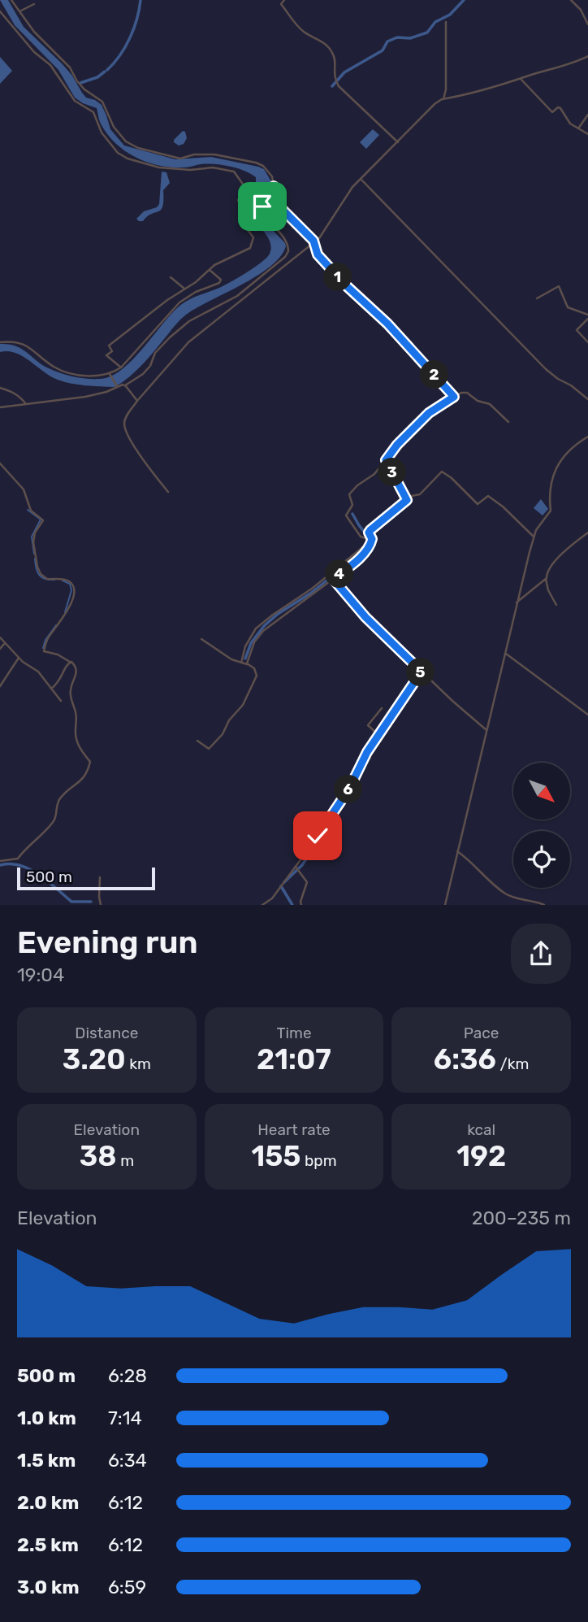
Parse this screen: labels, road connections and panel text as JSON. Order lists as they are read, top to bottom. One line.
{"scale_bar":"500 m","north":"bottom right","page":{"pins":["1","2","3","4","5","6"],"scale":"500 m","heading":["Evening run","19:04"],"stats":[["Distance","3.20 km"],["Time","21:07"],["Pace","6:36 /km"],["Elevation","38 m"],["Heart rate","155 bpm"],["kcal","192"]],"chart":["Elevation","200–235 m"],"list":[{"name":"500 m","note":"6:28"},{"name":"1.0 km","note":"7:14"},{"name":"1.5 km","note":"6:34"},{"name":"2.0 km","note":"6:12"},{"name":"2.5 km","note":"6:12"},{"name":"3.0 km","note":"6:59"}]}}
